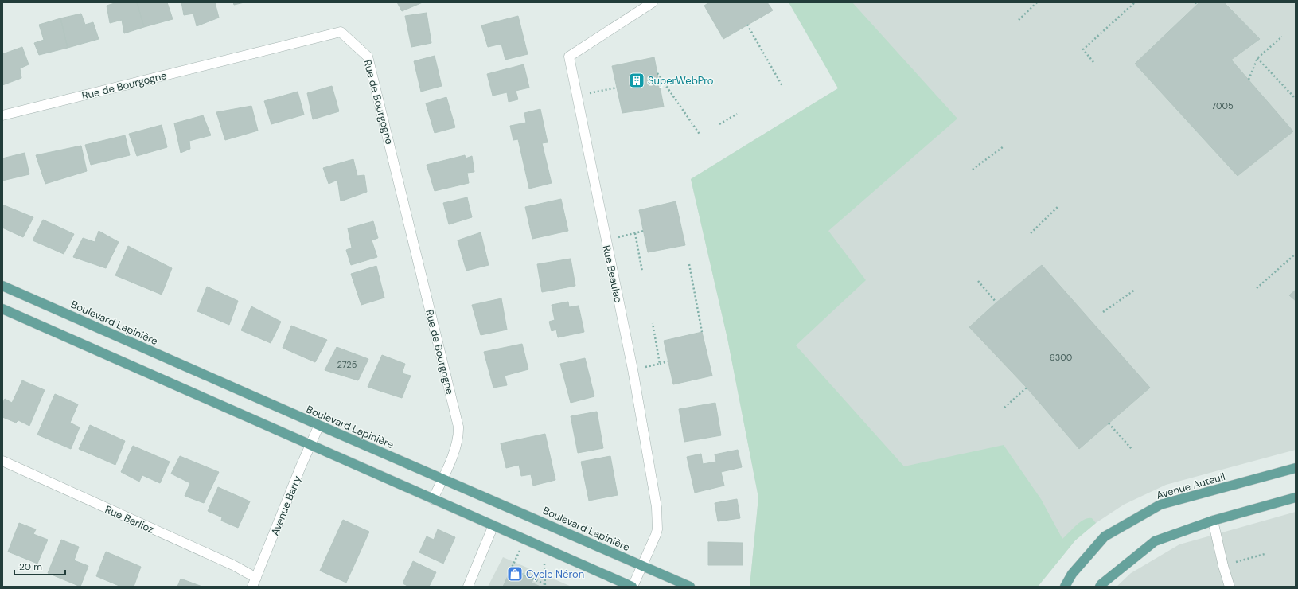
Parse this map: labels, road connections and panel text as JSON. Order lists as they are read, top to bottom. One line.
{"streets":{"main road":["Boulevard Lapinière","Avenue Auteuil"],"street":["Rue de Bourgogne","Rue Beaulac","Avenue Barry","Rue Berlioz"]},"crossings":[["Rue de Bourgogne","Boulevard Lapinière"],["Rue Beaulac","Boulevard Lapinière"],["Boulevard Lapinière","Avenue Barry"],["Avenue Barry","Rue Berlioz"]],"places":{"building":["SuperWebPro"],"shop":["Cycle Néron"]},"house_numbers":["7005","6300","2725"],"scale_bar":"20 m"}
